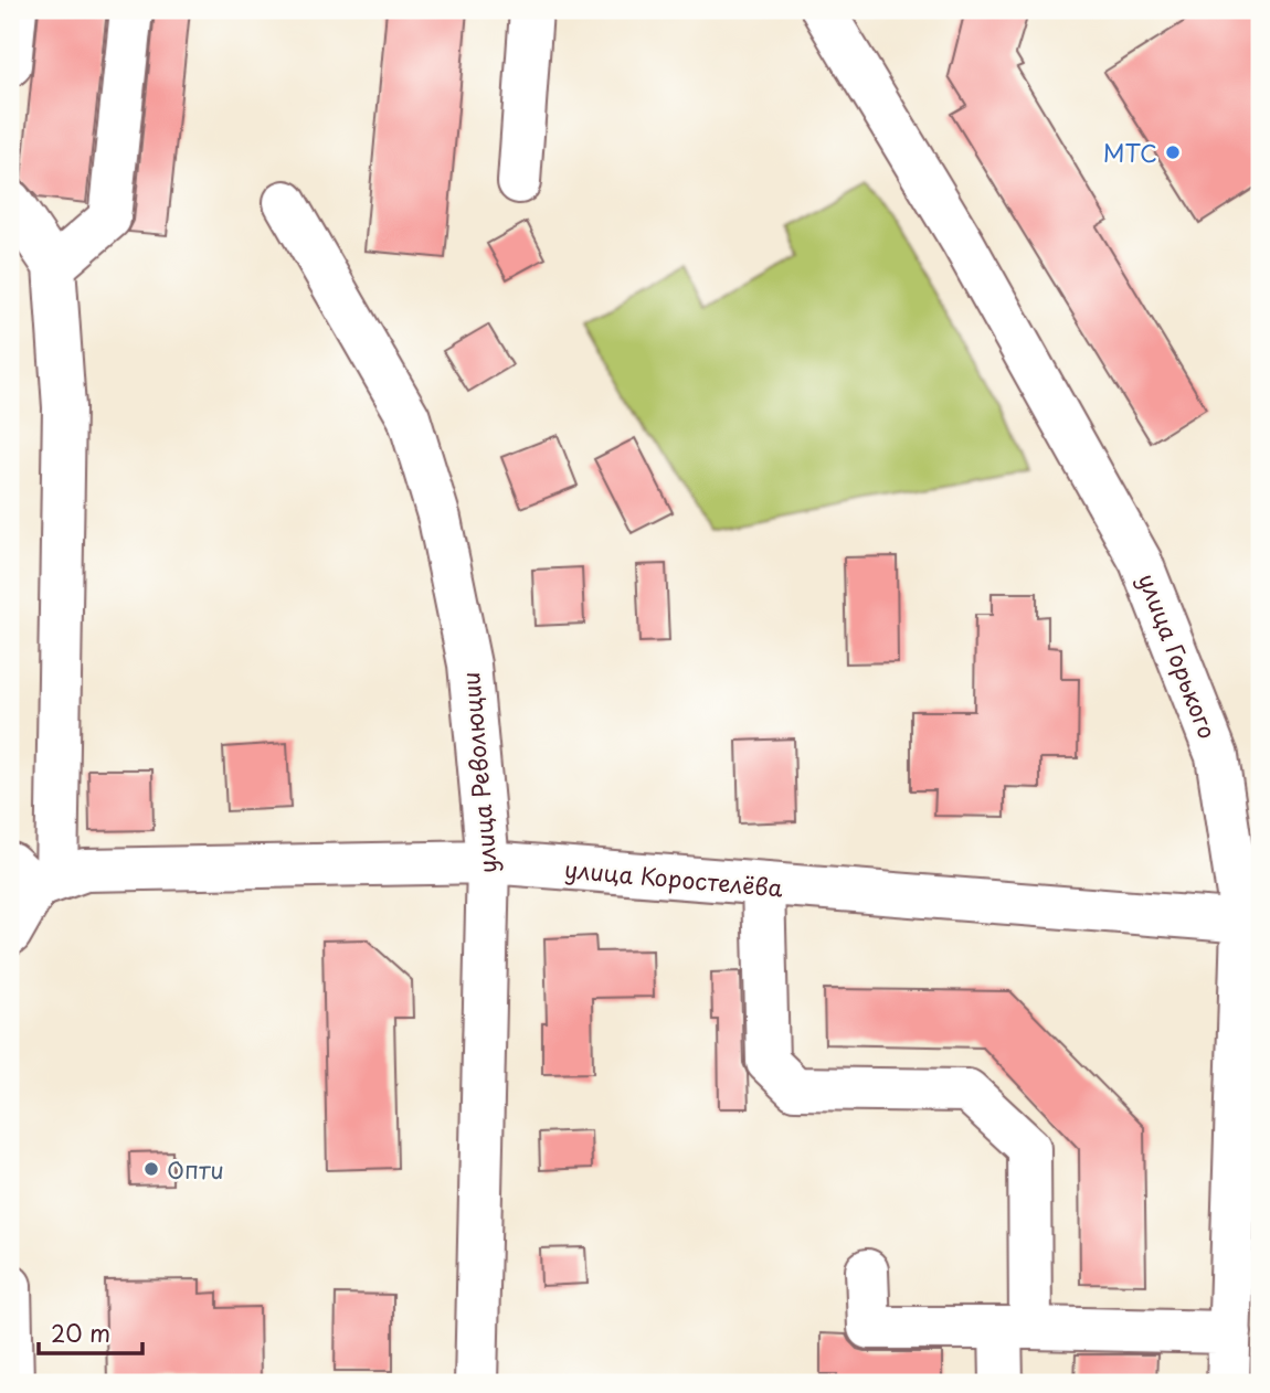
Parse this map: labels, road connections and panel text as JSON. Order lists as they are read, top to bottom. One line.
{"streets":{"street":["улица Горького","улица Революции","улица Коростелёва"]},"crossings":[["улица Горького","улица Коростелёва"],["улица Революции","улица Коростелёва"]],"places":["МТС","Опти"],"scale_bar":"20 m"}
